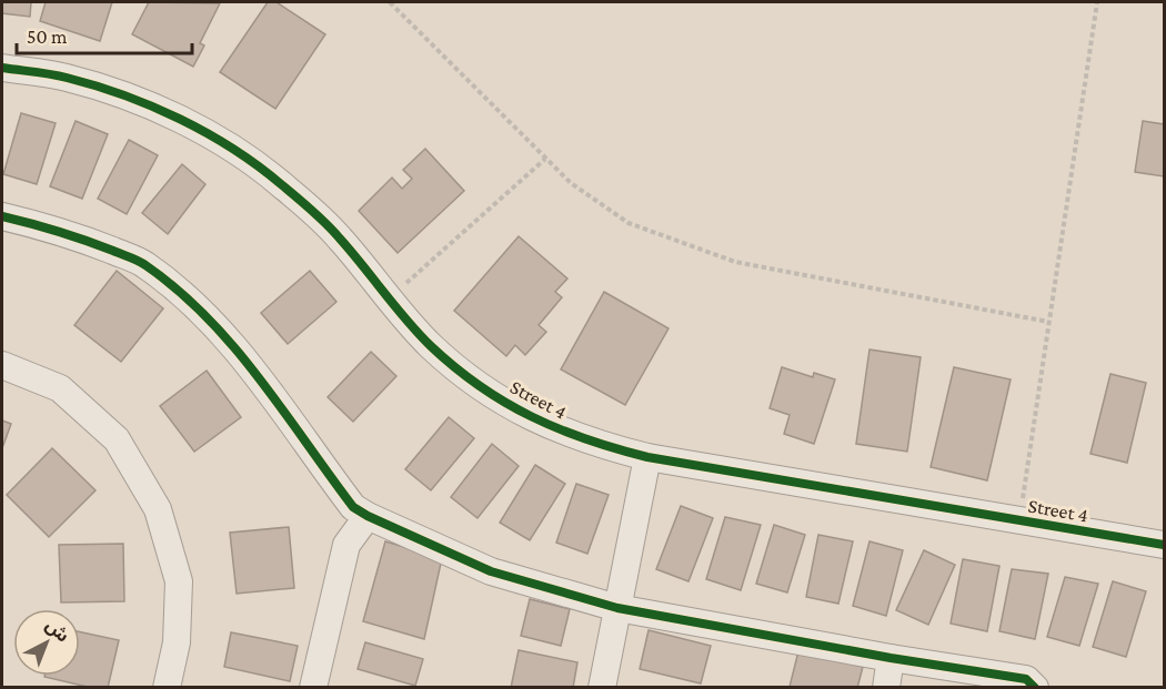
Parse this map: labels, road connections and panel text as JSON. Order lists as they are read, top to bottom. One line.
{"streets":{"street":["Street 4"]},"scale_bar":"50 m","north":"top right"}
